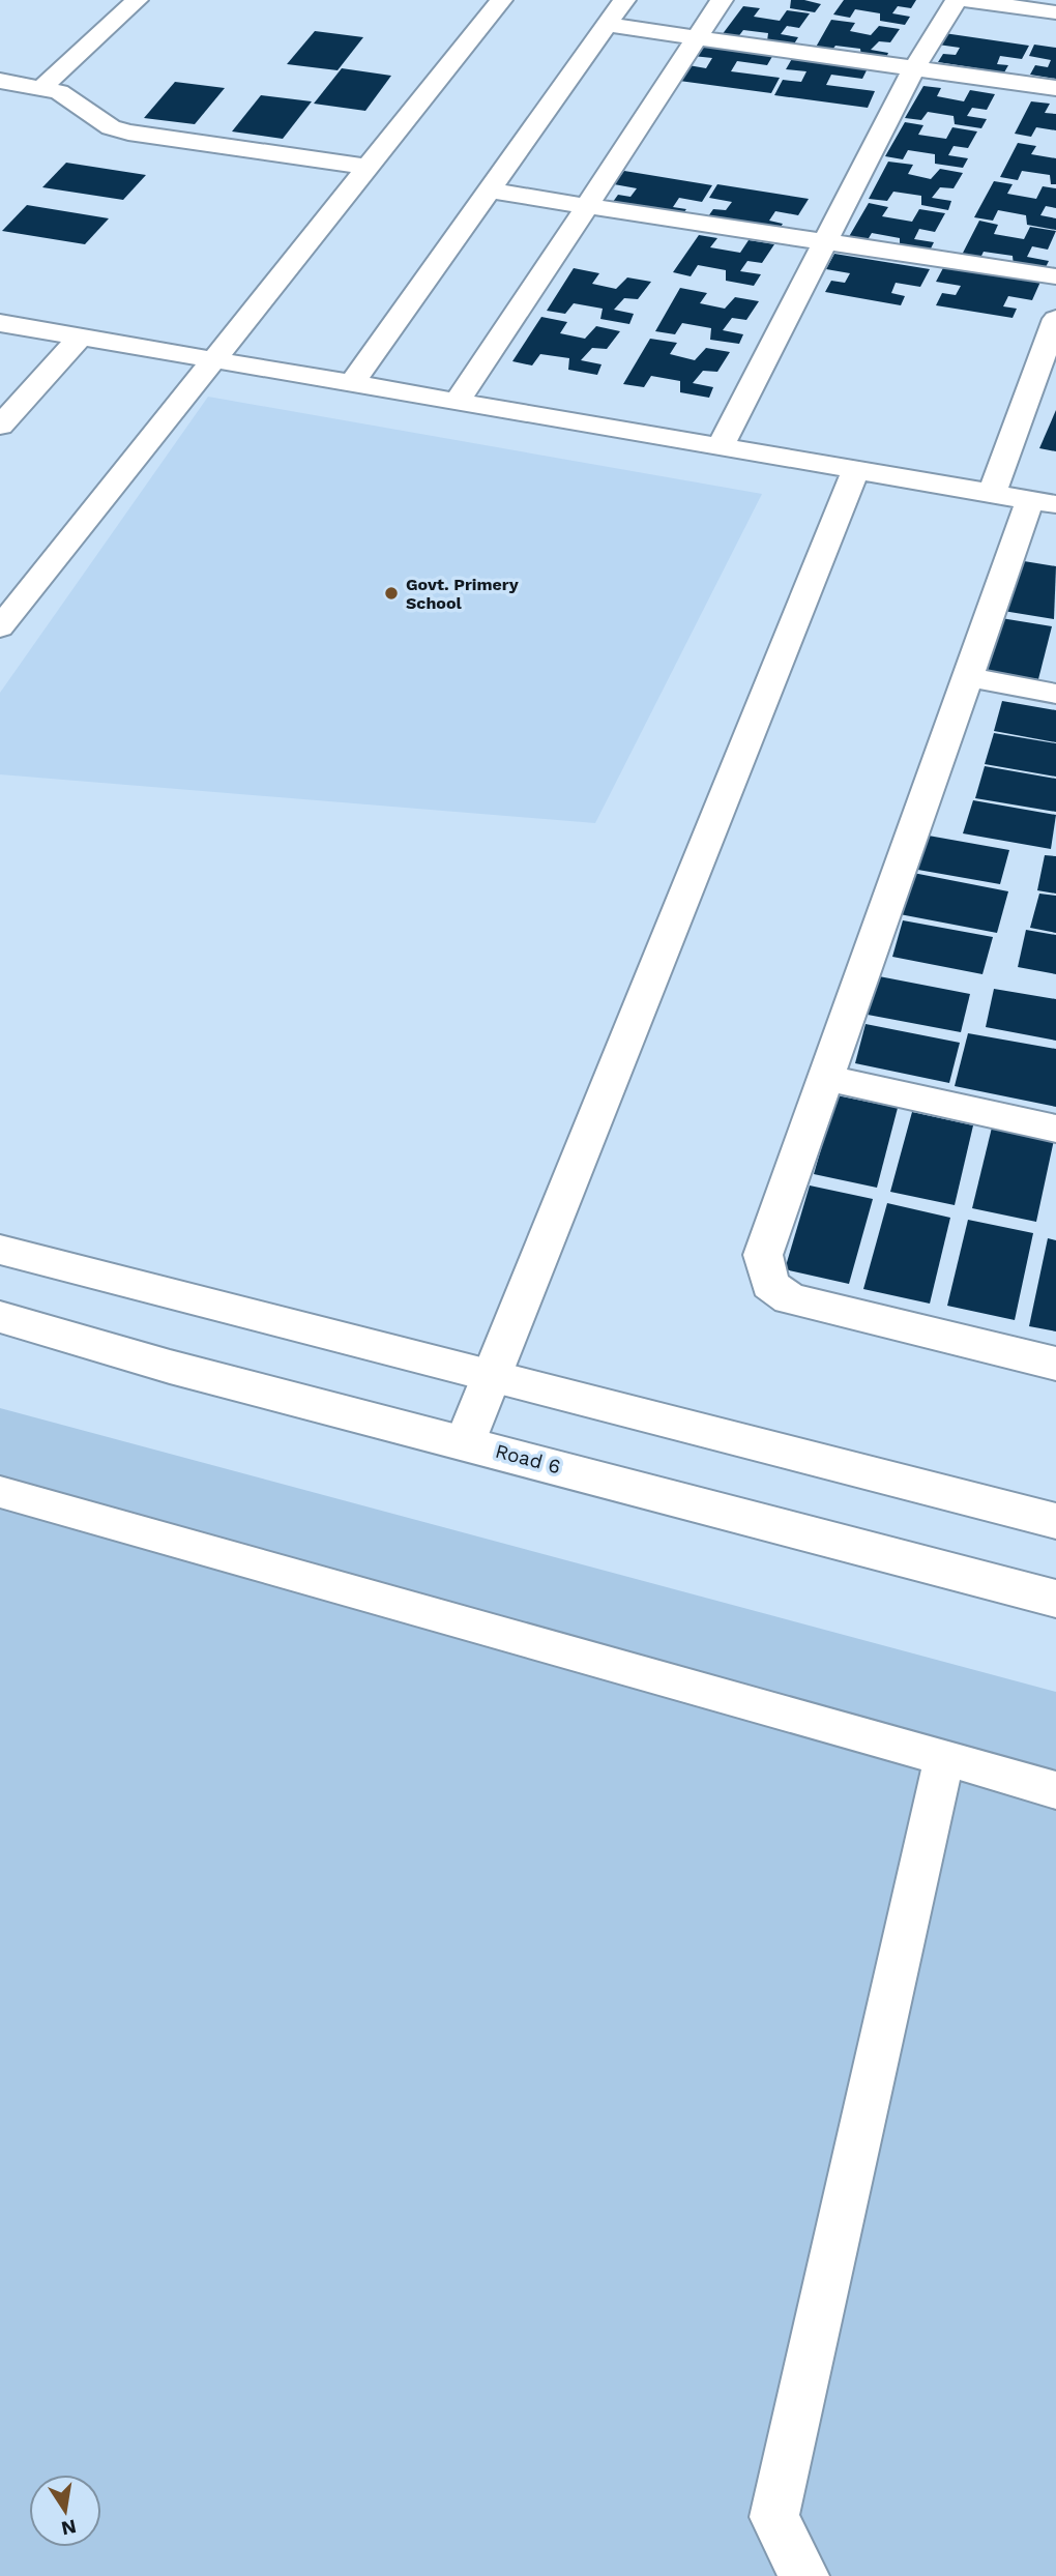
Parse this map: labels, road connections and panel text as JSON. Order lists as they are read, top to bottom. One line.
{"streets":{"street":["Road 6"]},"places":["Govt. Primery School"],"north":"bottom"}
